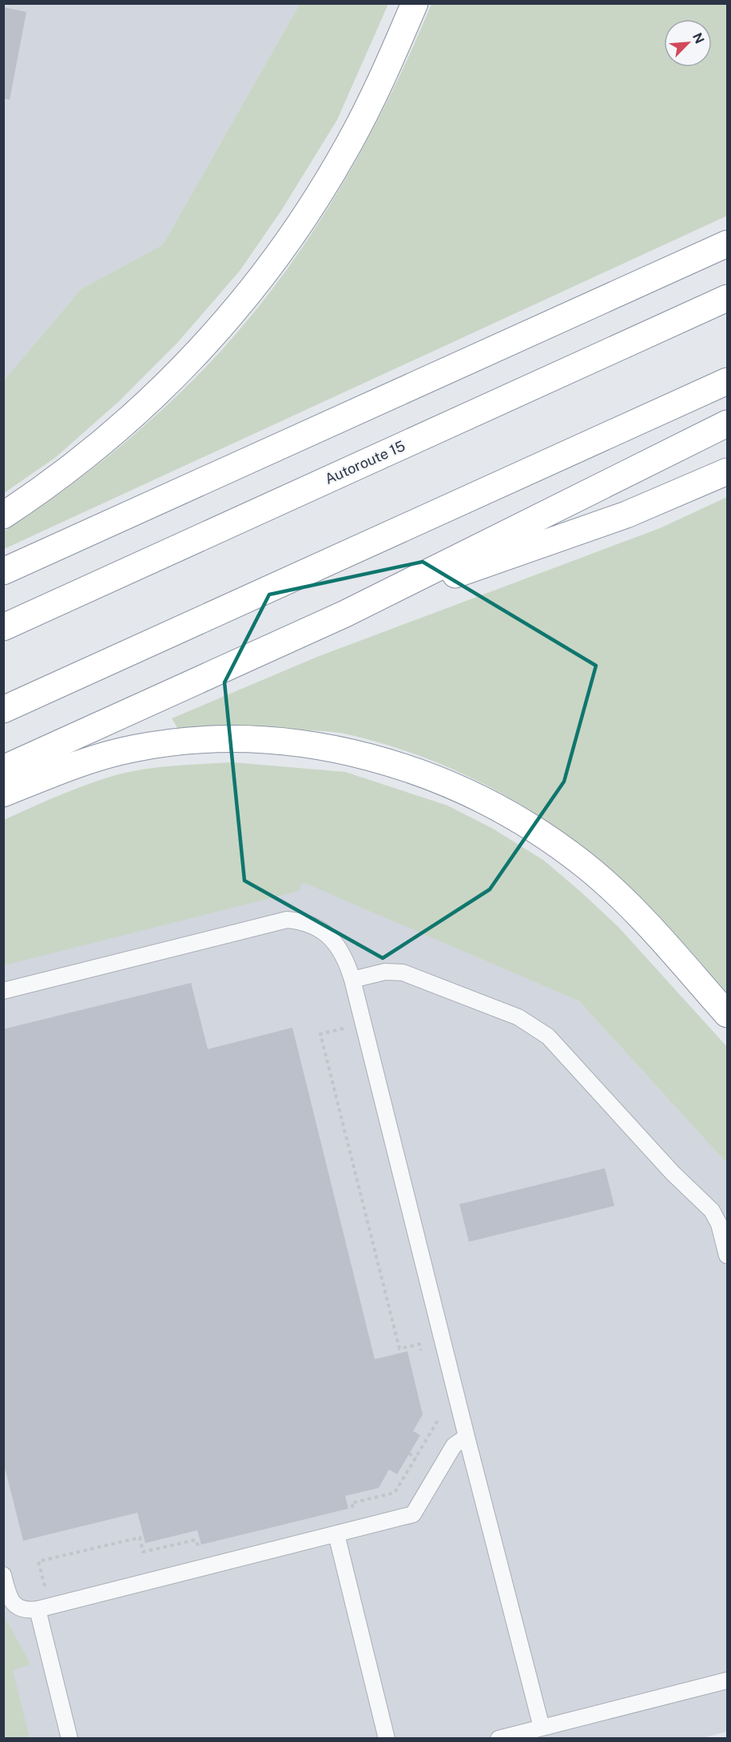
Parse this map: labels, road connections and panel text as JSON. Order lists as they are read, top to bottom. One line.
{"streets":{"highway":["Autoroute 15"]},"north":"top right"}
